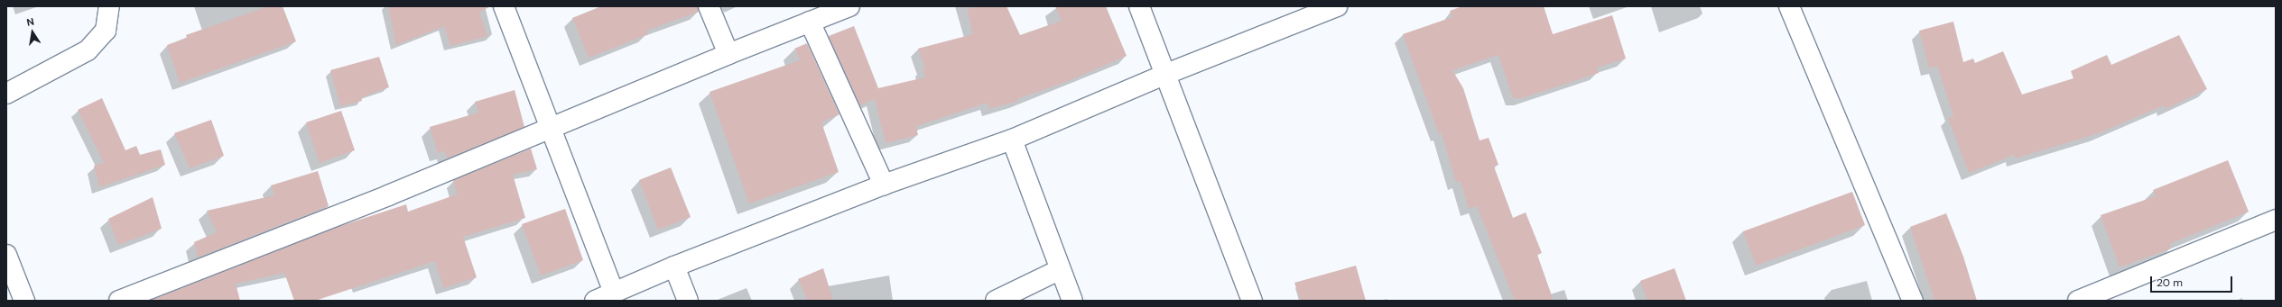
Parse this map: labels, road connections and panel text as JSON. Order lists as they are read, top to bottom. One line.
{"scale_bar":"20 m","north":"top"}
